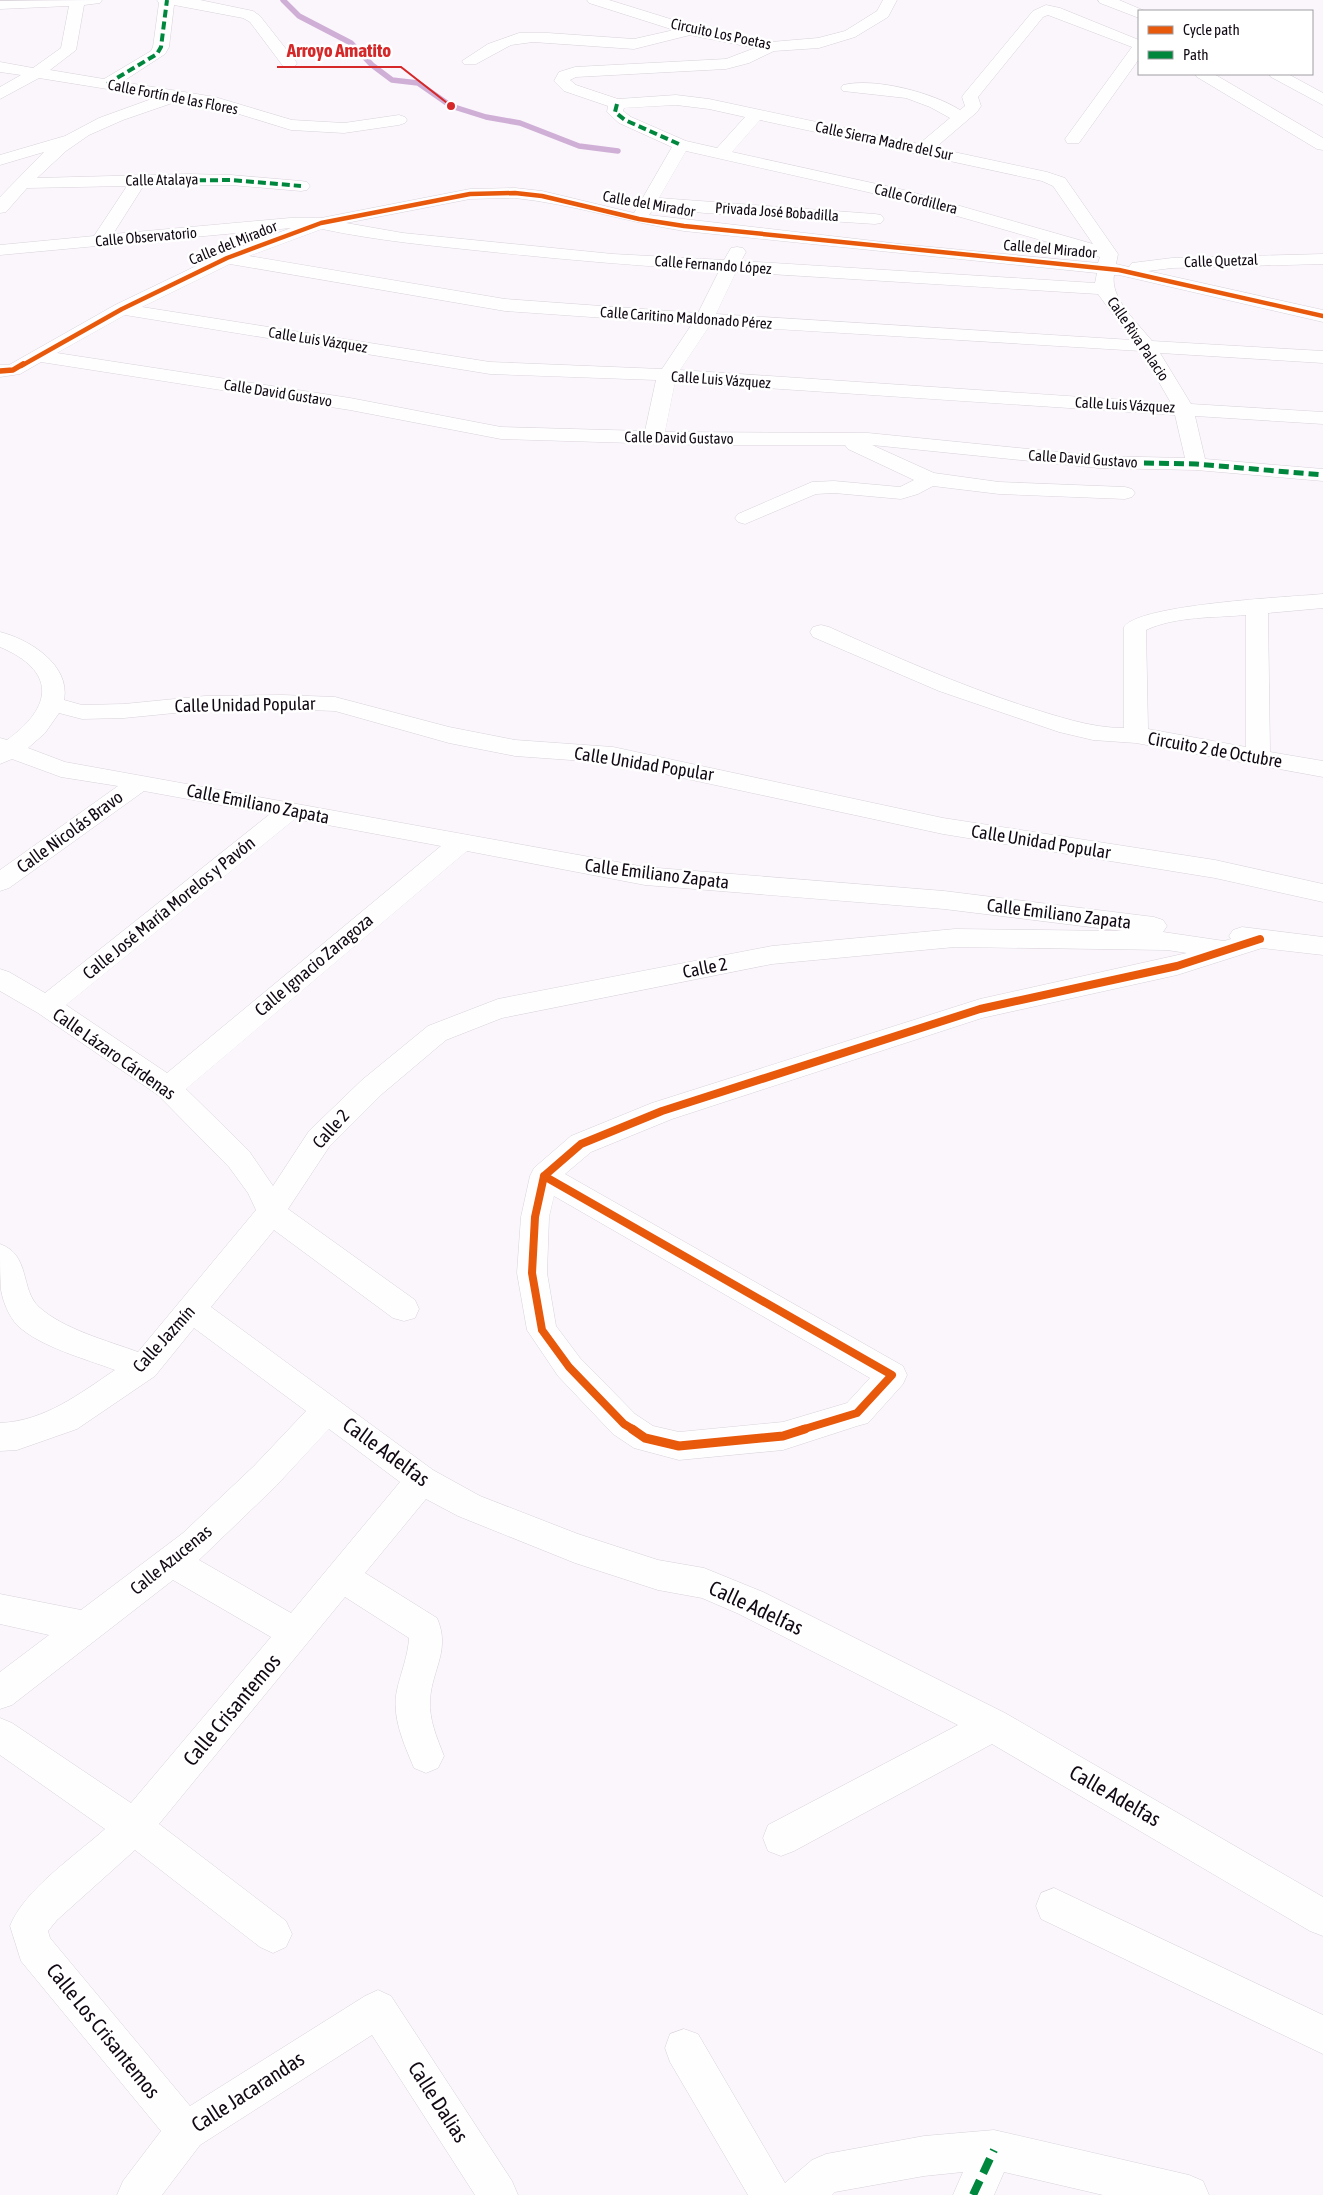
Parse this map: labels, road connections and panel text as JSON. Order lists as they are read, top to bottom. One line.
{"streets":{"street":["Circuito Los Poetas","Calle Fortín de las Flores","Calle Sierra Madre del Sur","Calle Atalaya","Calle Cordillera","Calle del Mirador","Privada José Bobadilla","Calle Observatorio","Calle Quetzal","Calle Fernando López","Calle Caritino Maldonado Pérez","Calle Riva Palacio","Calle Luis Vázquez","Calle David Gustavo","Calle Unidad Popular","Circuito 2 de Octubre","Calle Emiliano Zapata","Calle Nicolás Bravo","Calle José María Morelos y Pavón","Calle Ignacio Zaragoza","Calle 2","Calle Lázaro Cárdenas","Calle Jazmín","Calle Adelfas","Calle Azucenas","Calle Crisantemos","Calle Los Crisantemos","Calle Jacarandas","Calle Dalias"]},"crossings":[["Calle Sierra Madre del Sur","Calle Cordillera"],["Calle Sierra Madre del Sur","Calle del Mirador"],["Calle Sierra Madre del Sur","Calle Quetzal"],["Calle Sierra Madre del Sur","Calle Riva Palacio"],["Calle Cordillera","Calle del Mirador"],["Calle Cordillera","Calle Quetzal"],["Calle Cordillera","Calle Riva Palacio"],["Calle del Mirador","Calle Observatorio"],["Calle del Mirador","Calle Quetzal"],["Calle del Mirador","Calle Fernando López"],["Calle del Mirador","Calle Caritino Maldonado Pérez"],["Calle del Mirador","Calle Riva Palacio"],["Calle del Mirador","Calle Luis Vázquez"],["Calle del Mirador","Calle David Gustavo"],["Calle Observatorio","Calle Fernando López"],["Calle Quetzal","Calle Riva Palacio"],["Calle Fernando López","Calle Riva Palacio"],["Calle Caritino Maldonado Pérez","Calle Riva Palacio"],["Calle Riva Palacio","Calle Luis Vázquez"],["Calle Riva Palacio","Calle David Gustavo"],["Calle Emiliano Zapata","Calle Nicolás Bravo"],["Calle Emiliano Zapata","Calle José María Morelos y Pavón"],["Calle Emiliano Zapata","Calle Ignacio Zaragoza"],["Calle José María Morelos y Pavón","Calle Lázaro Cárdenas"],["Calle Ignacio Zaragoza","Calle Lázaro Cárdenas"],["Calle 2","Calle Lázaro Cárdenas"],["Calle 2","Calle Jazmín"],["Calle Lázaro Cárdenas","Calle Jazmín"],["Calle Jazmín","Calle Adelfas"],["Calle Adelfas","Calle Azucenas"],["Calle Adelfas","Calle Crisantemos"],["Calle Crisantemos","Calle Los Crisantemos"],["Calle Los Crisantemos","Calle Jacarandas"],["Calle Jacarandas","Calle Dalias"]],"places":["Arroyo Amatito"],"legend":["Cycle path","Path"]}
